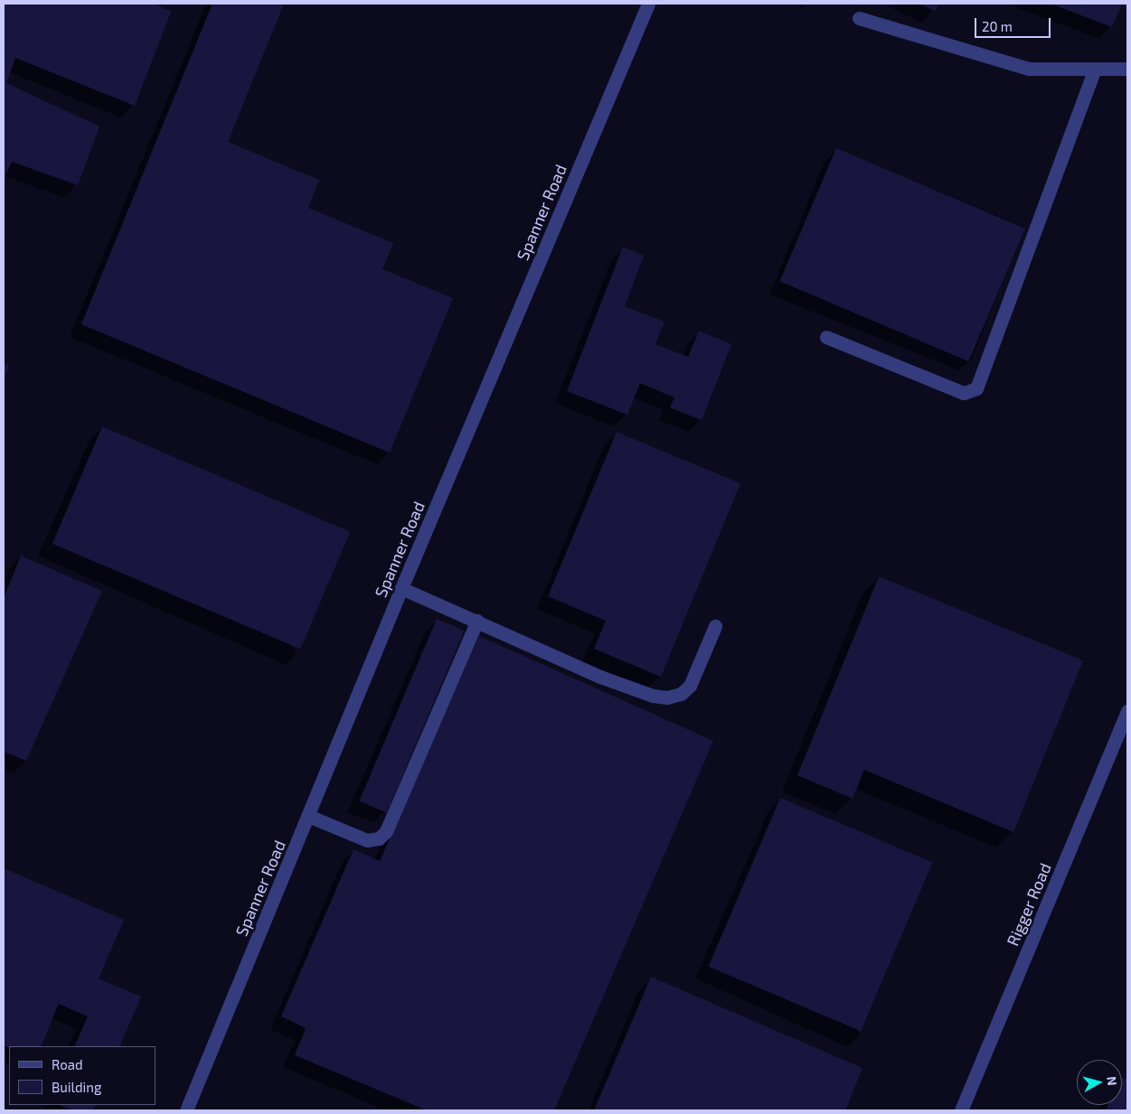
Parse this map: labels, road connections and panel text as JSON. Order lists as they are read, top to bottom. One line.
{"streets":{"street":["Spanner Road","Rigger Road"]},"legend":["Road","Building"],"scale_bar":"20 m","north":"right"}
